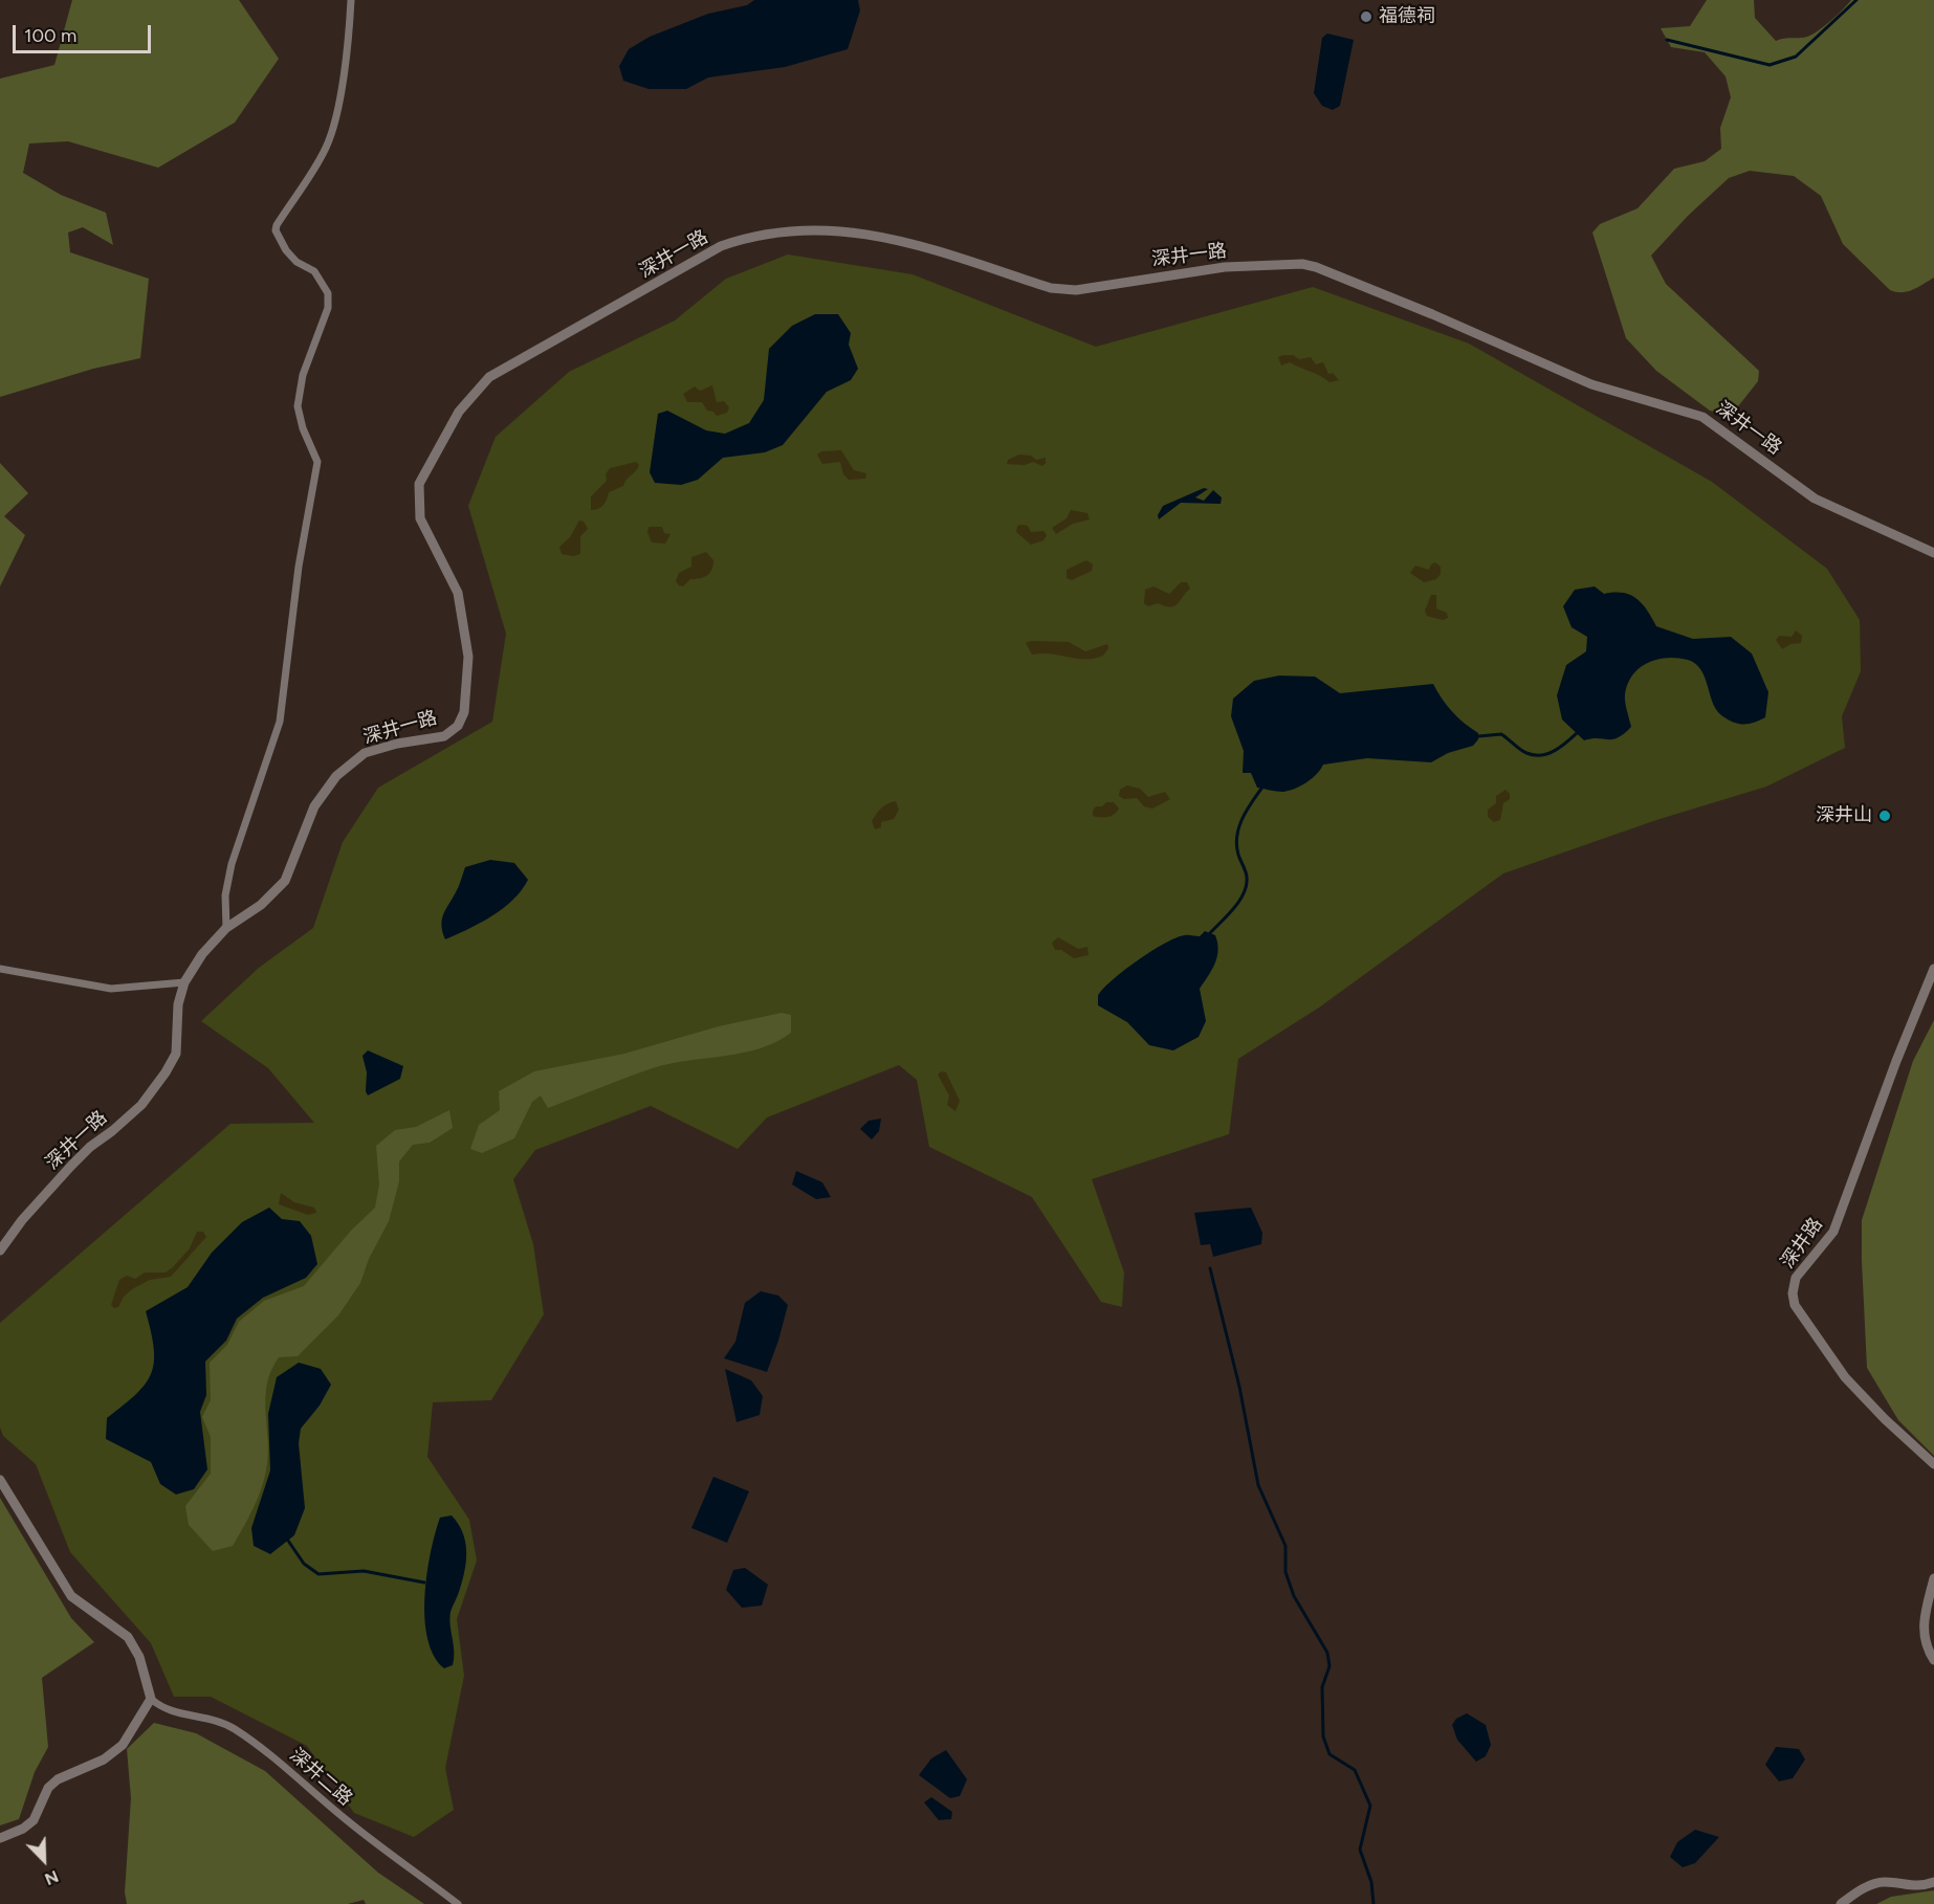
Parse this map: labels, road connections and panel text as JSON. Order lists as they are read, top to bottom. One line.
{"streets":{"street":["深井一路","深井路","深井二路"]},"places":["福德祠","深井山"],"scale_bar":"100 m","north":"bottom right"}
